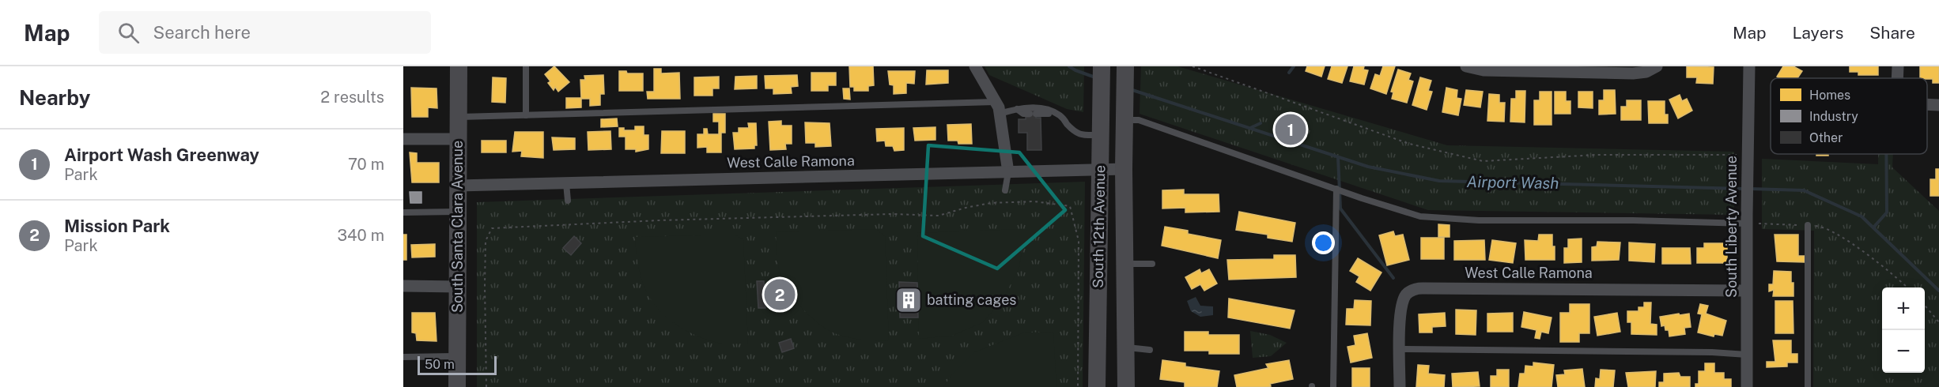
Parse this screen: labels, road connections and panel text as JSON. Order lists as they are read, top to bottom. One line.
{"streets":{"main road":["South Santa Clara Avenue","South 12th Avenue"],"street":["West Calle Ramona","South Liberty Avenue"]},"crossings":[["West Calle Ramona","South Santa Clara Avenue"],["West Calle Ramona","South 12th Avenue"],["West Calle Ramona","South Liberty Avenue"]],"water":["Airport Wash"],"places":{"building":["batting cages"]},"legend":["Homes","Industry","Other"],"scale_bar":"50 m","page":{"header":"Map","search":"Search here","nav":["Map","Layers","Share"],"heading":["Nearby","2 results"],"pins":["1","2"],"list":[{"mark":"1","name":"Airport Wash Greenway","note":"Park","value":"70 m"},{"mark":"2","name":"Mission Park","note":"Park","value":"340 m"}],"map_buttons":["+","−"],"scale":"50 m"}}
